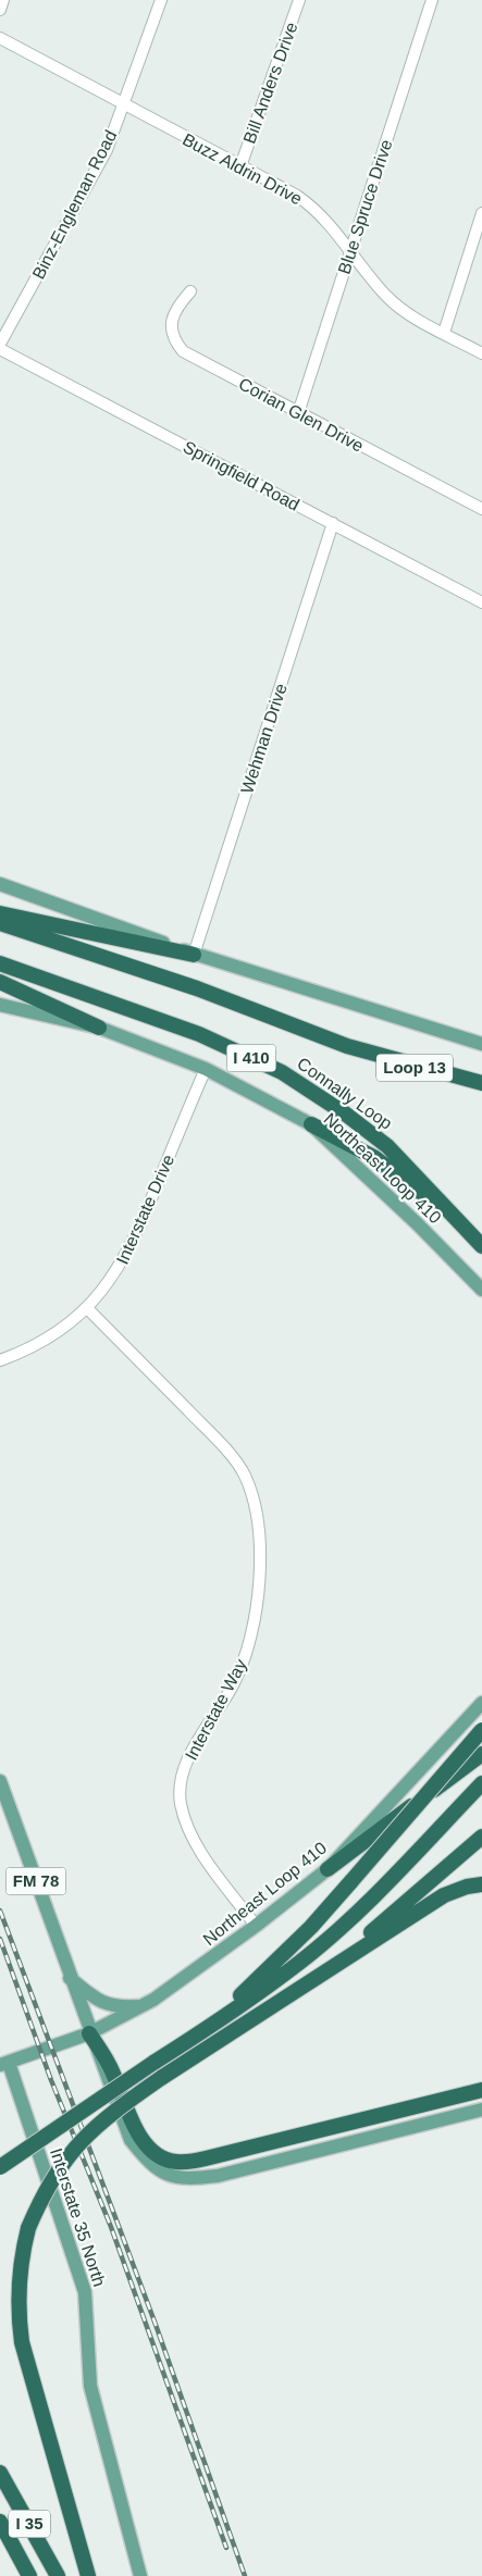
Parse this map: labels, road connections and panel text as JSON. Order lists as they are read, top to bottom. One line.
{"streets":{"highway":["I 410","Loop 13","Connally Loop","I 35"],"main road":["Northeast Loop 410","FM 78","Interstate 35 North"],"street":["Bill Anders Drive","Buzz Aldrin Drive","Binz-Engleman Road","Blue Spruce Drive","Corian Glen Drive","Springfield Road","Wehman Drive","Interstate Drive","Interstate Way"]},"crossings":[["Bill Anders Drive","Buzz Aldrin Drive"],["Buzz Aldrin Drive","Binz-Engleman Road"],["Buzz Aldrin Drive","Blue Spruce Drive"],["Blue Spruce Drive","Corian Glen Drive"],["Springfield Road","Wehman Drive"],["Loop 13","Connally Loop"],["Northeast Loop 410","Interstate Drive"],["Northeast Loop 410","Interstate Way"],["Northeast Loop 410","FM 78"],["Northeast Loop 410","Interstate 35 North"],["Interstate Drive","Interstate Way"]]}
